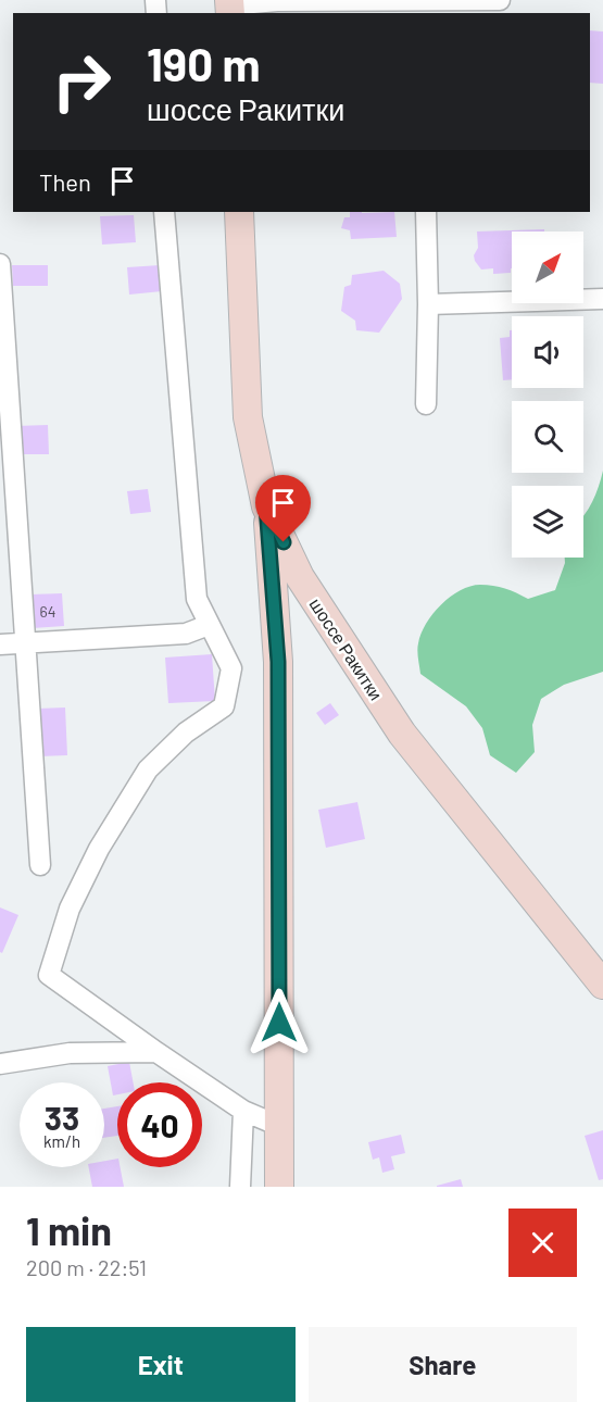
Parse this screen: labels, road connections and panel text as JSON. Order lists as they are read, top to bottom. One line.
{"streets":{"main road":["шоссе Ракитки"]},"house_numbers":["64"],"north":"top right","page":{"turn":["190 m","шоссе Ракитки"],"then":"Then","speed":"33 km/h","limit":"40","heading":["1 min","200 m · 22:51"],"buttons":["Exit","Share"]}}
